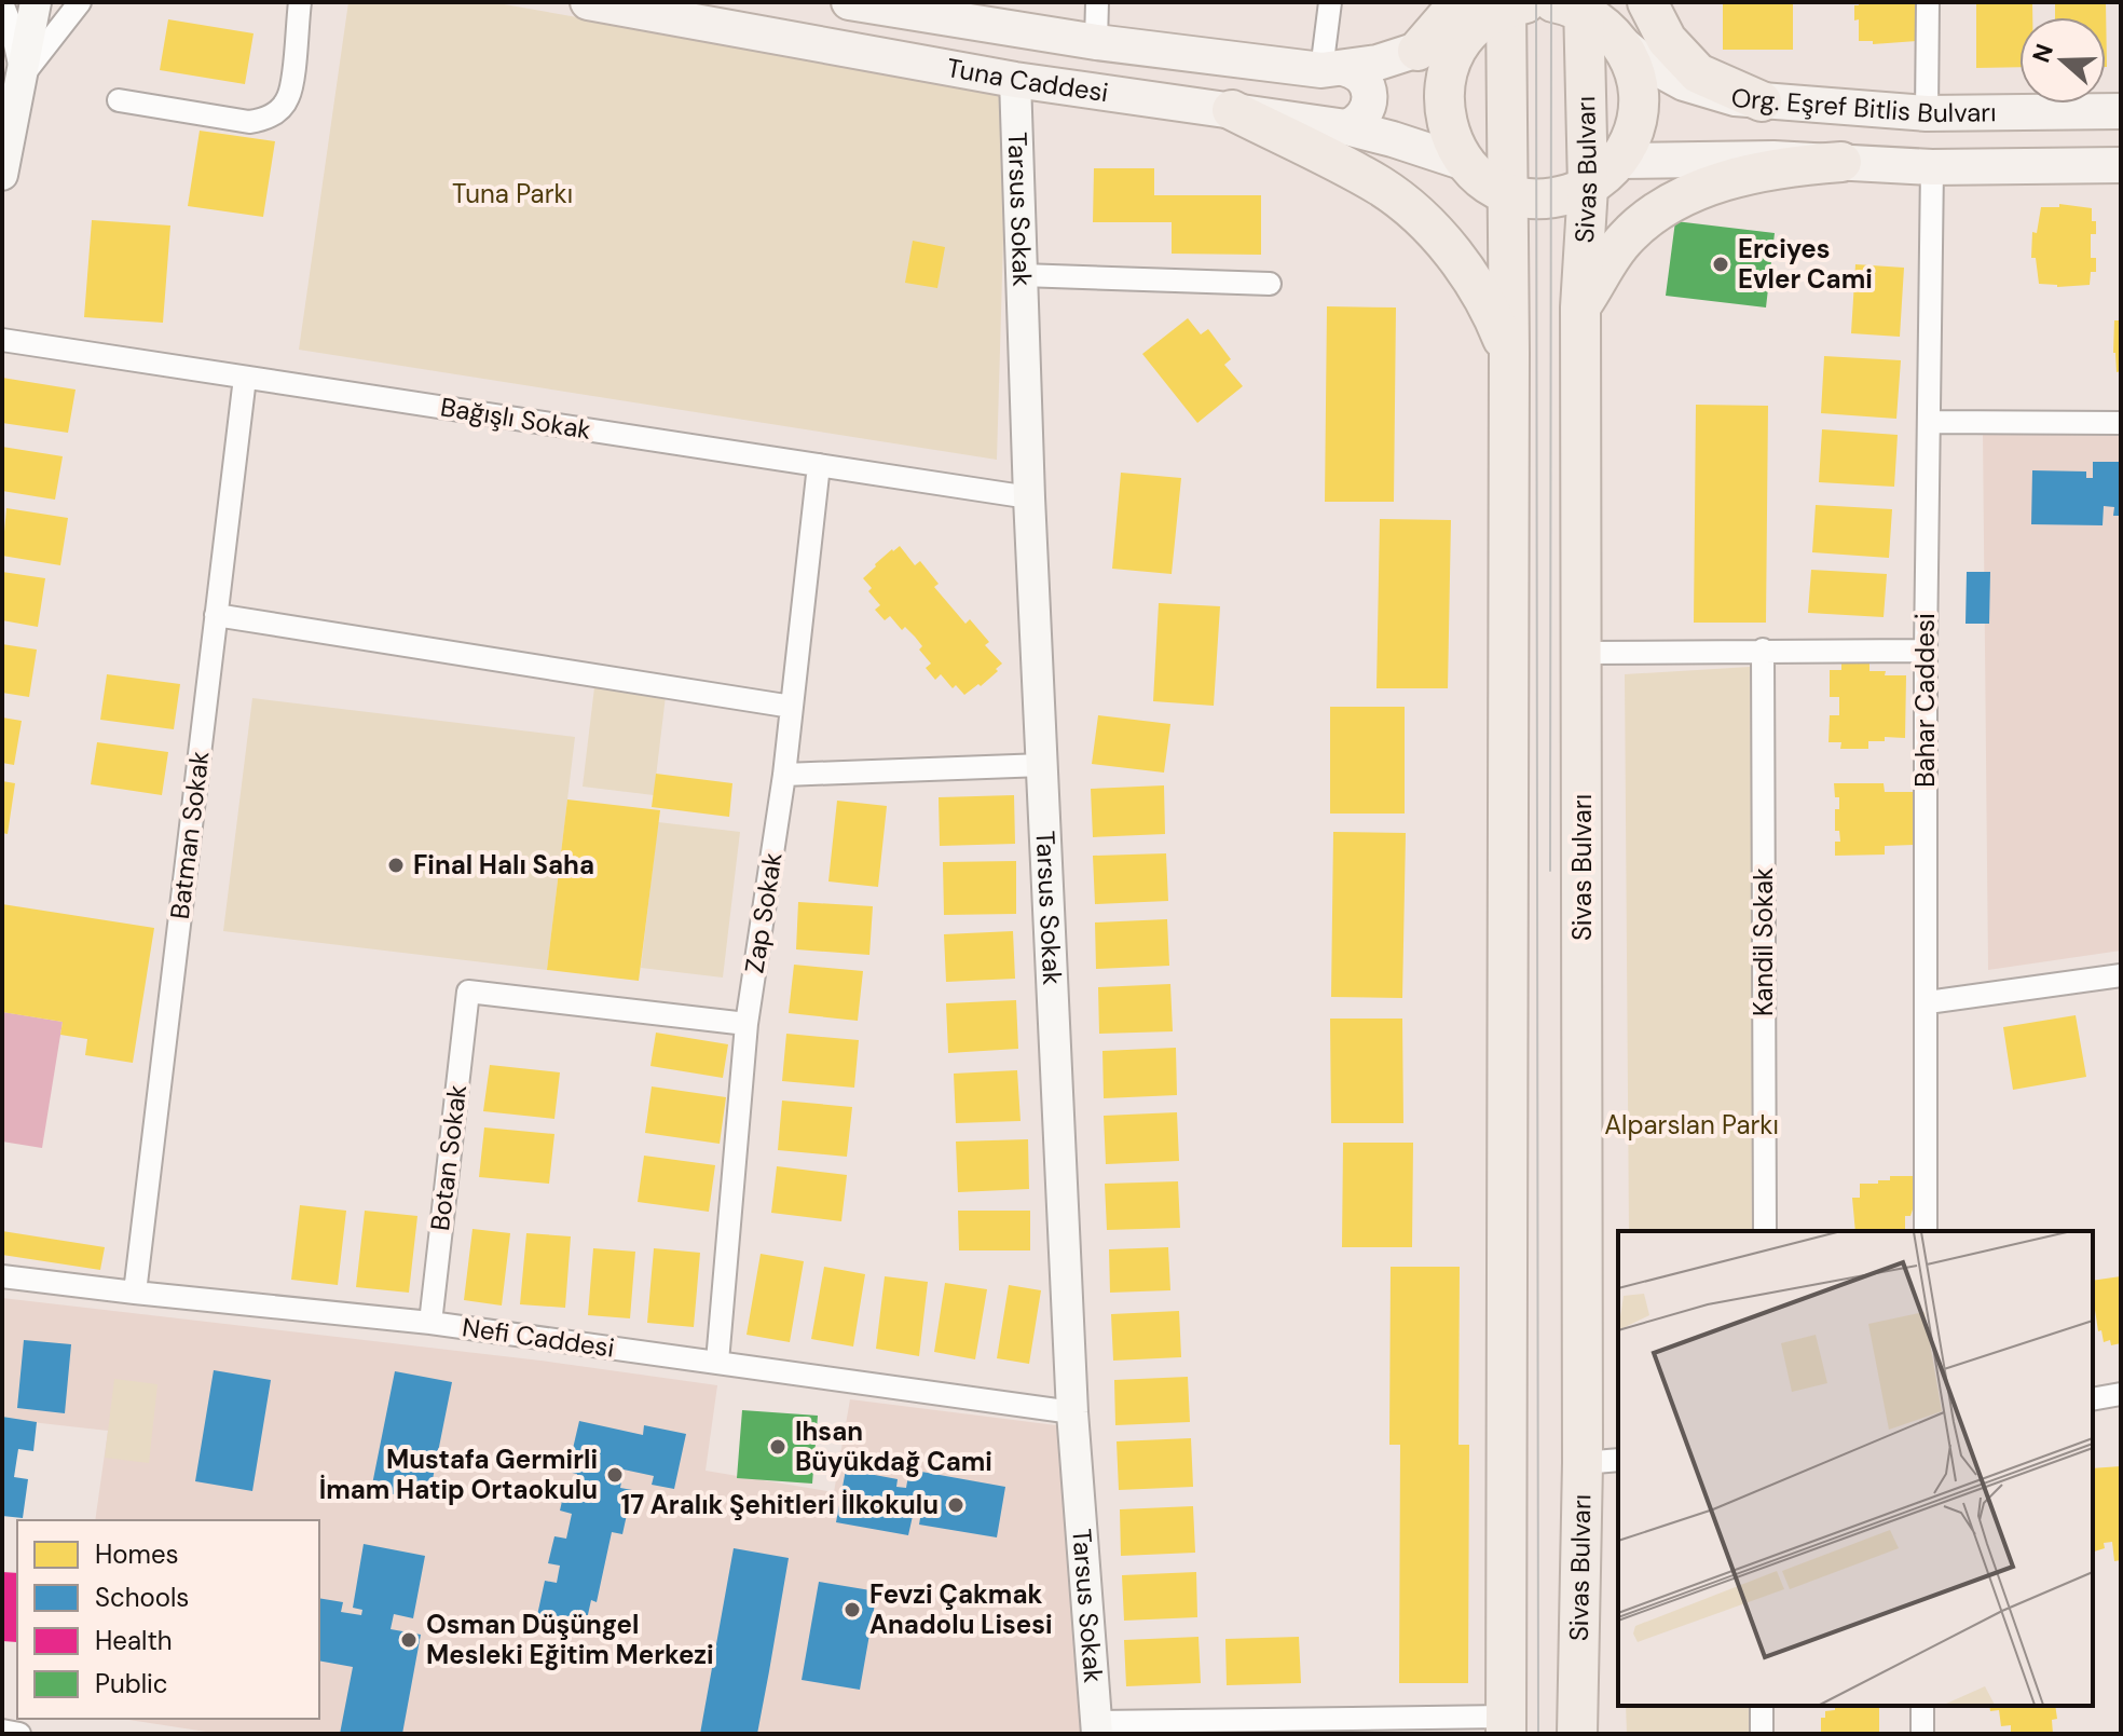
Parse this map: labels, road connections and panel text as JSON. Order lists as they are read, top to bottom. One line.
{"streets":{"highway":["Sivas Bulvarı"],"main road":["Tuna Caddesi","Org. Eşref Bitlis Bulvarı"],"street":["Tarsus Sokak","Bağışlı Sokak","Bahar Caddesi","Batman Sokak","Zap Sokak","Kandil Sokak","Botan Sokak","Nefi Caddesi"]},"crossings":[["Tuna Caddesi","Tarsus Sokak"],["Tarsus Sokak","Bağışlı Sokak"],["Tarsus Sokak","Nefi Caddesi"],["Bağışlı Sokak","Batman Sokak"],["Bağışlı Sokak","Zap Sokak"],["Batman Sokak","Nefi Caddesi"],["Zap Sokak","Botan Sokak"],["Zap Sokak","Nefi Caddesi"],["Botan Sokak","Nefi Caddesi"]],"parks":["Tuna Parkı","Alparslan Parkı"],"places":["Erciyes Evler Cami","Final Halı Saha","Ihsan Büyükdağ Cami","Mustafa Germirli İmam Hatip Ortaokulu","17 Aralık Şehitleri İlkokulu","Fevzi Çakmak Anadolu Lisesi","Osman Düşüngel Mesleki Eğitim Merkezi"],"legend":["Homes","Schools","Health","Public"],"north":"left"}
